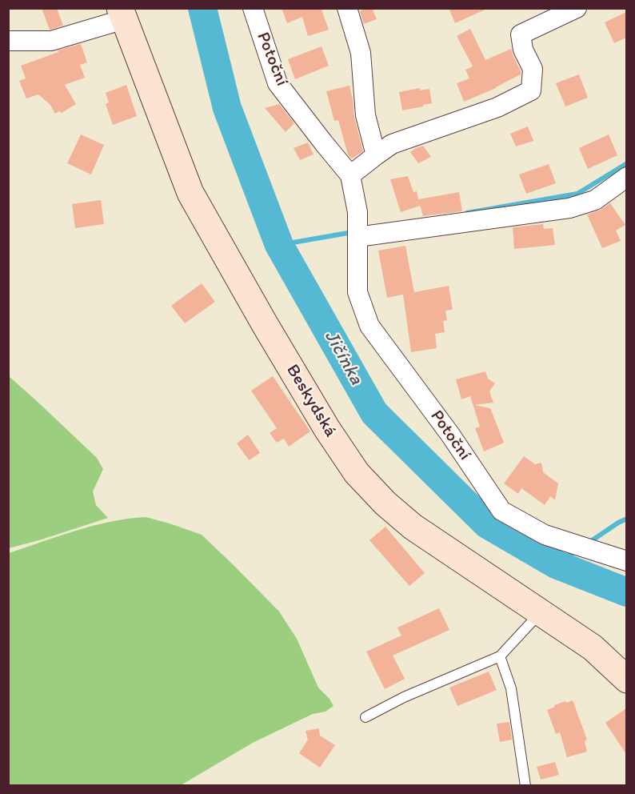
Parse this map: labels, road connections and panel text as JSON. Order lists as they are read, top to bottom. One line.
{"streets":{"street":["Potoční","Beskydská"]},"water":["Jičínka"]}
